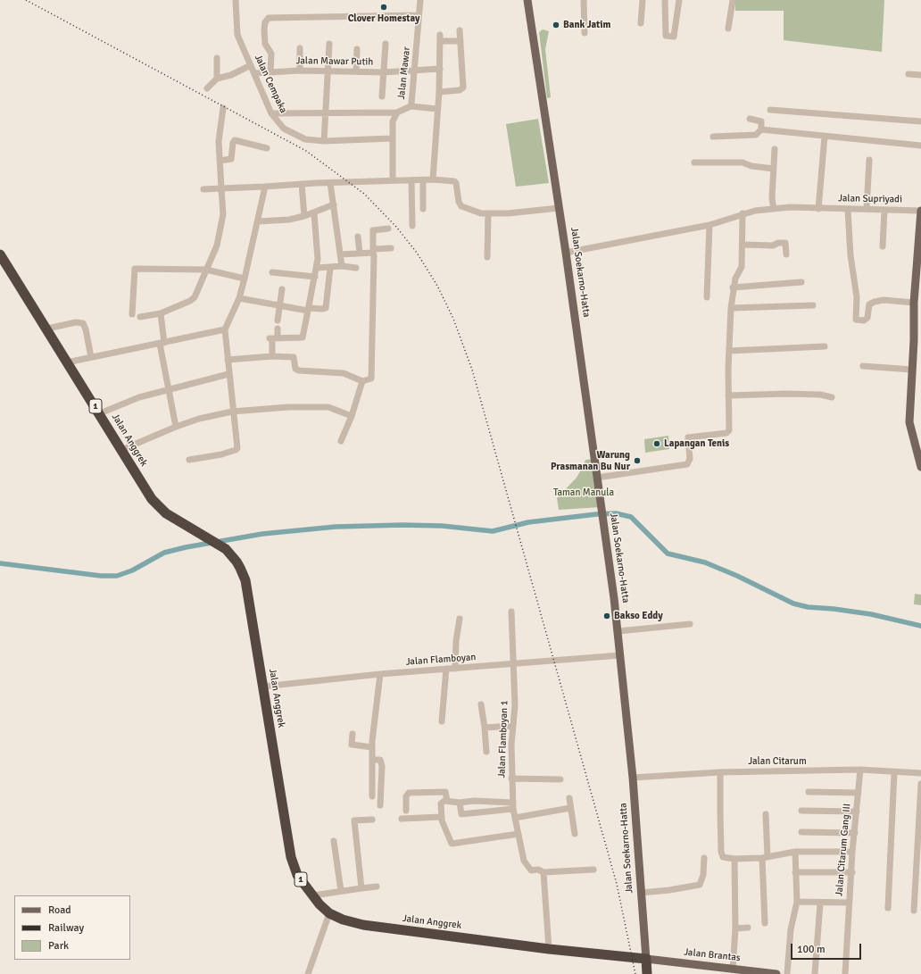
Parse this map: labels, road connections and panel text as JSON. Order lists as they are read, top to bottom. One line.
{"streets":{"highway":["Jalan Soekarno-Hatta","1","Jalan Anggrek"],"main road":["Jalan Supriyadi","Jalan Brantas"],"street":["Jalan Mawar Putih","Jalan Mawar","Jalan Cempaka","Jalan Flamboyan","Jalan Flamboyan 1","Jalan Citarum","Jalan Citarum Gang III"]},"crossings":[["Jalan Mawar Putih","Jalan Mawar"],["Jalan Mawar Putih","Jalan Cempaka"],["Jalan Mawar","Jalan Cempaka"],["Jalan Supriyadi","Jalan Soekarno-Hatta"],["Jalan Soekarno-Hatta","Jalan Anggrek"],["Jalan Soekarno-Hatta","Jalan Flamboyan"],["Jalan Soekarno-Hatta","Jalan Citarum"],["Jalan Soekarno-Hatta","Jalan Brantas"],["Jalan Anggrek","Jalan Flamboyan"],["Jalan Anggrek","Jalan Brantas"],["Jalan Flamboyan","Jalan Flamboyan 1"],["Jalan Citarum","Jalan Citarum Gang III"]],"parks":["Taman Manula"],"places":["Clover Homestay","Bank Jatim","Lapangan Tenis","Warung Prasmanan Bu Nur","Bakso Eddy"],"legend":["Road","Railway","Park"],"scale_bar":"100 m"}
